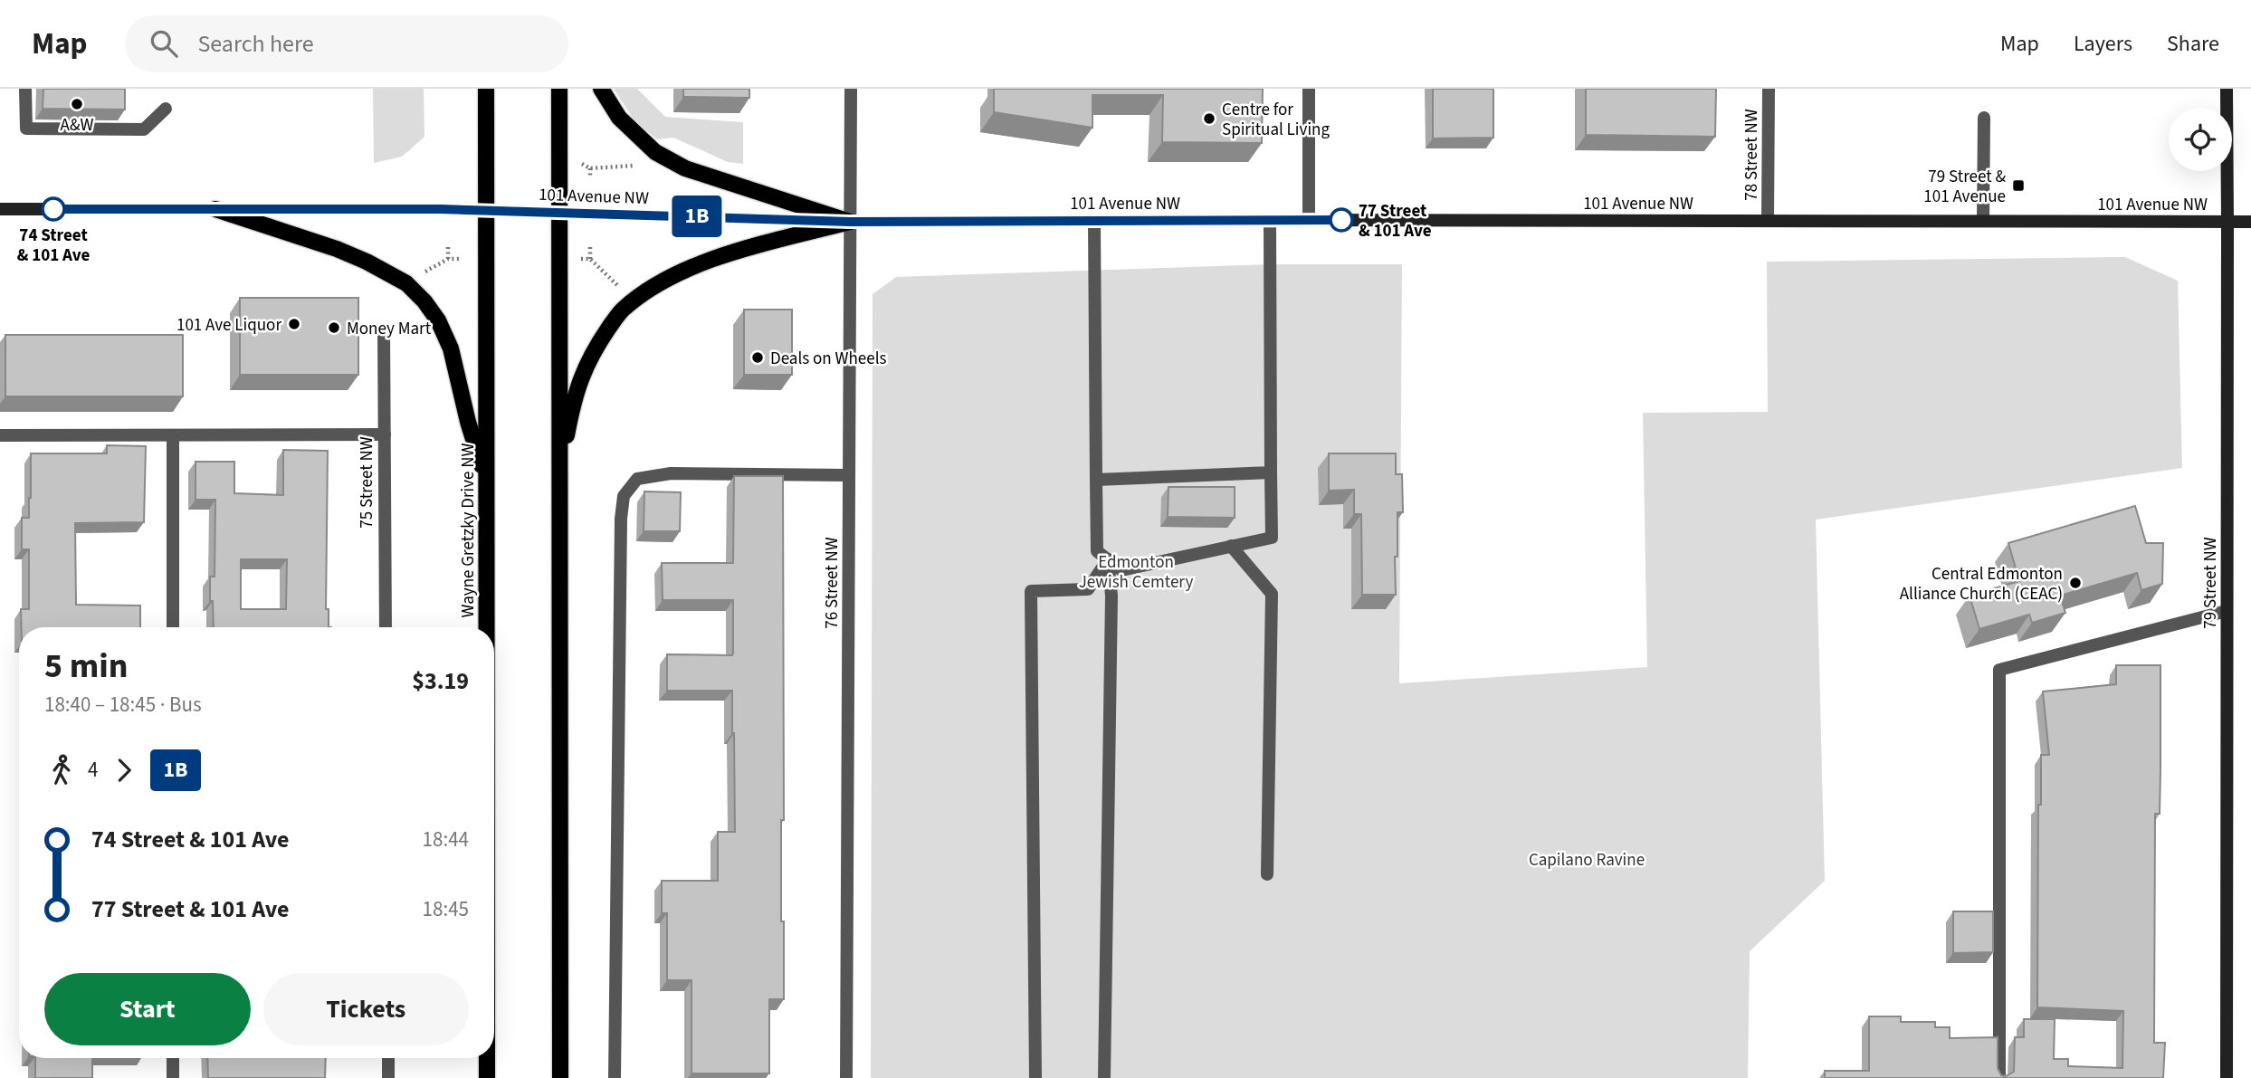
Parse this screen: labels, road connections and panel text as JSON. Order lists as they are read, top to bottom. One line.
{"streets":{"main road":["Wayne Gretzky Drive NW"],"street":["78 Street NW","101 Avenue NW","75 Street NW","76 Street NW","79 Street NW"]},"crossings":[["78 Street NW","101 Avenue NW"],["101 Avenue NW","Wayne Gretzky Drive NW"],["101 Avenue NW","76 Street NW"],["101 Avenue NW","79 Street NW"]],"parks":["Edmonton Jewish Cemtery","Capilano Ravine"],"places":{"other":["A&W","Centre for Spiritual Living","74 Street & 101 Ave","77 Street & 101 Ave","101 Ave Liquor","Money Mart","Deals on Wheels","Central Edmonton Alliance Church (CEAC)"],"transit":["79 Street & 101 Avenue"]},"lines":["bus line 1B"],"page":{"header":"Map","search":"Search here","nav":["Map","Layers","Share"],"on_map":"1B","heading":["5 min","18:40 – 18:45 · Bus","$3.19"],"legs":["4","1B"],"list":[{"name":"74 Street & 101 Ave","value":"18:44"},{"name":"77 Street & 101 Ave","value":"18:45"}],"buttons":["Start","Tickets"]}}
